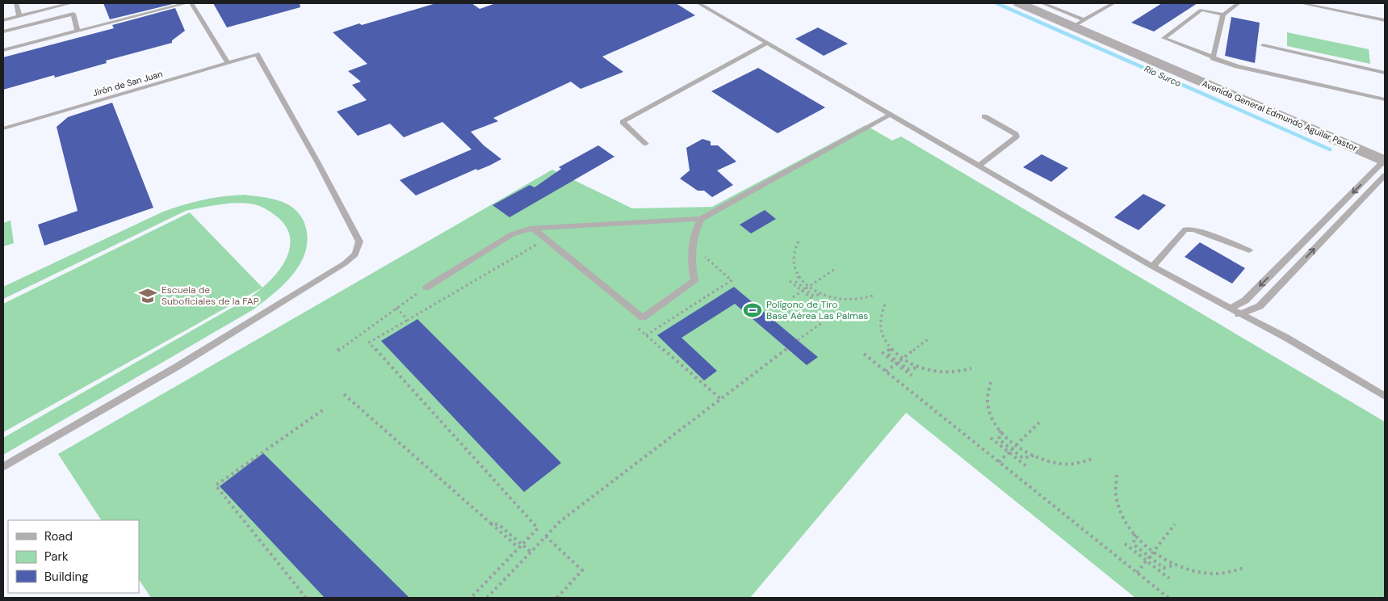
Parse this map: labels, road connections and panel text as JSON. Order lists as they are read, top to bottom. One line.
{"streets":{"street":["Avenida General Edmundo Aguilar Pastor"],"lane":["Jirón de San Juan"]},"water":["Río Surco"],"places":{"school or university":["Escuela de Suboficiales de la FAP"],"sports":["Polígono de Tiro Base Aérea Las Palmas"]},"legend":["Road","Park","Building"]}
